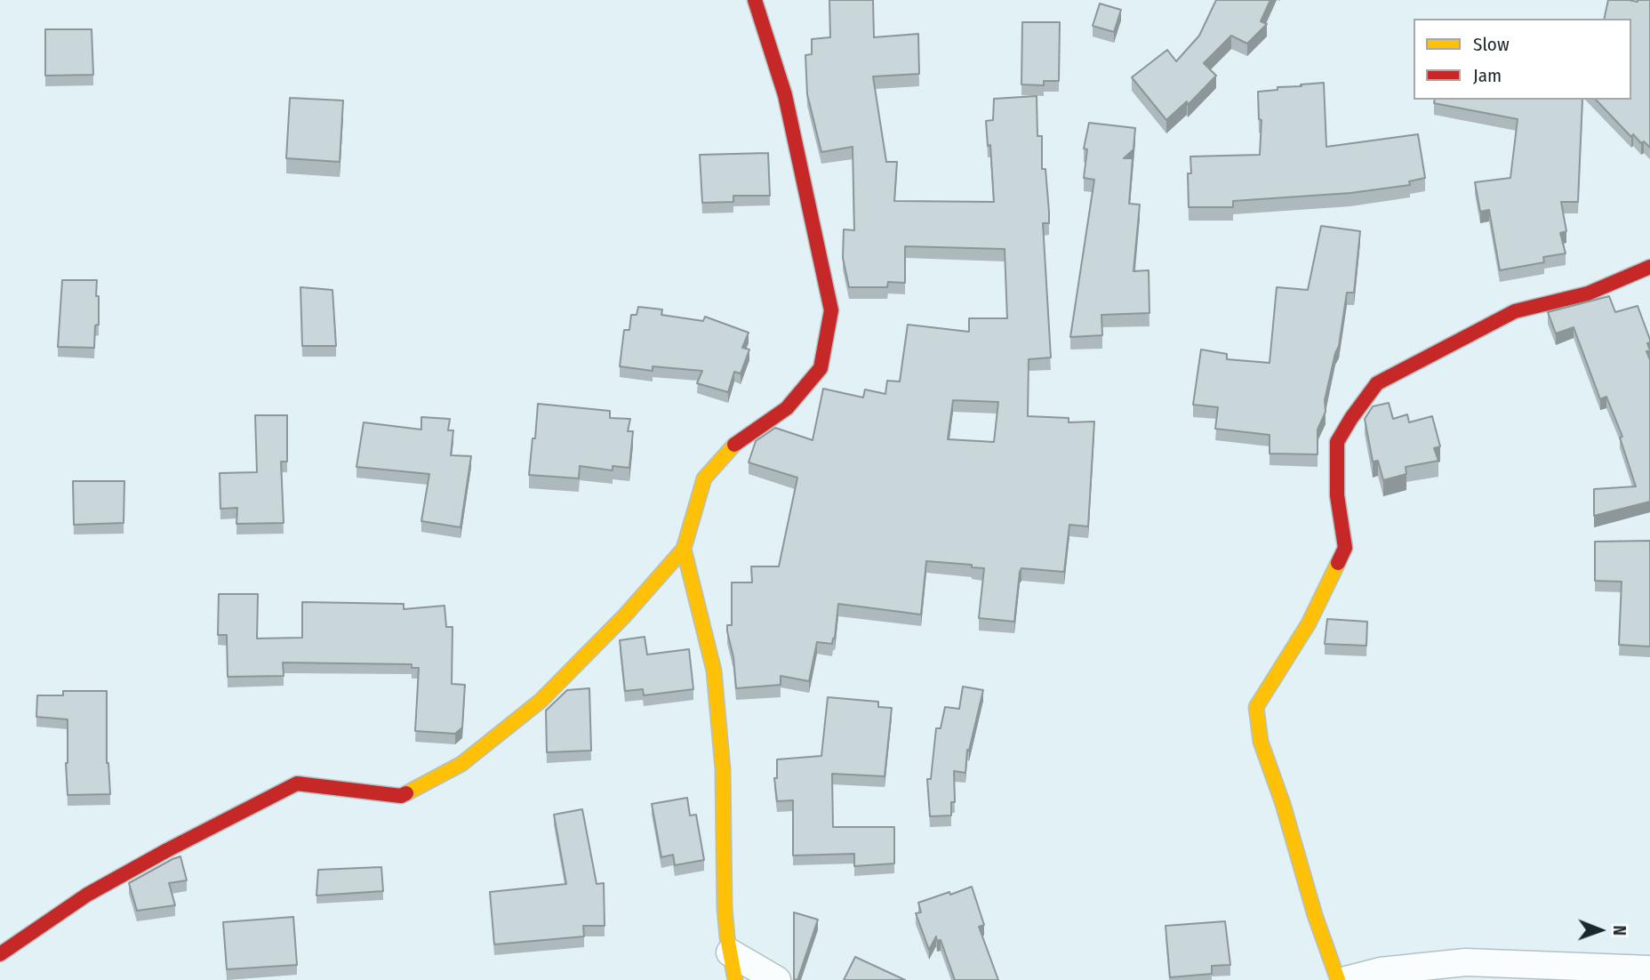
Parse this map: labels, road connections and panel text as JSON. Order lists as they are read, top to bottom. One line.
{"legend":["Slow","Jam"],"north":"right"}
